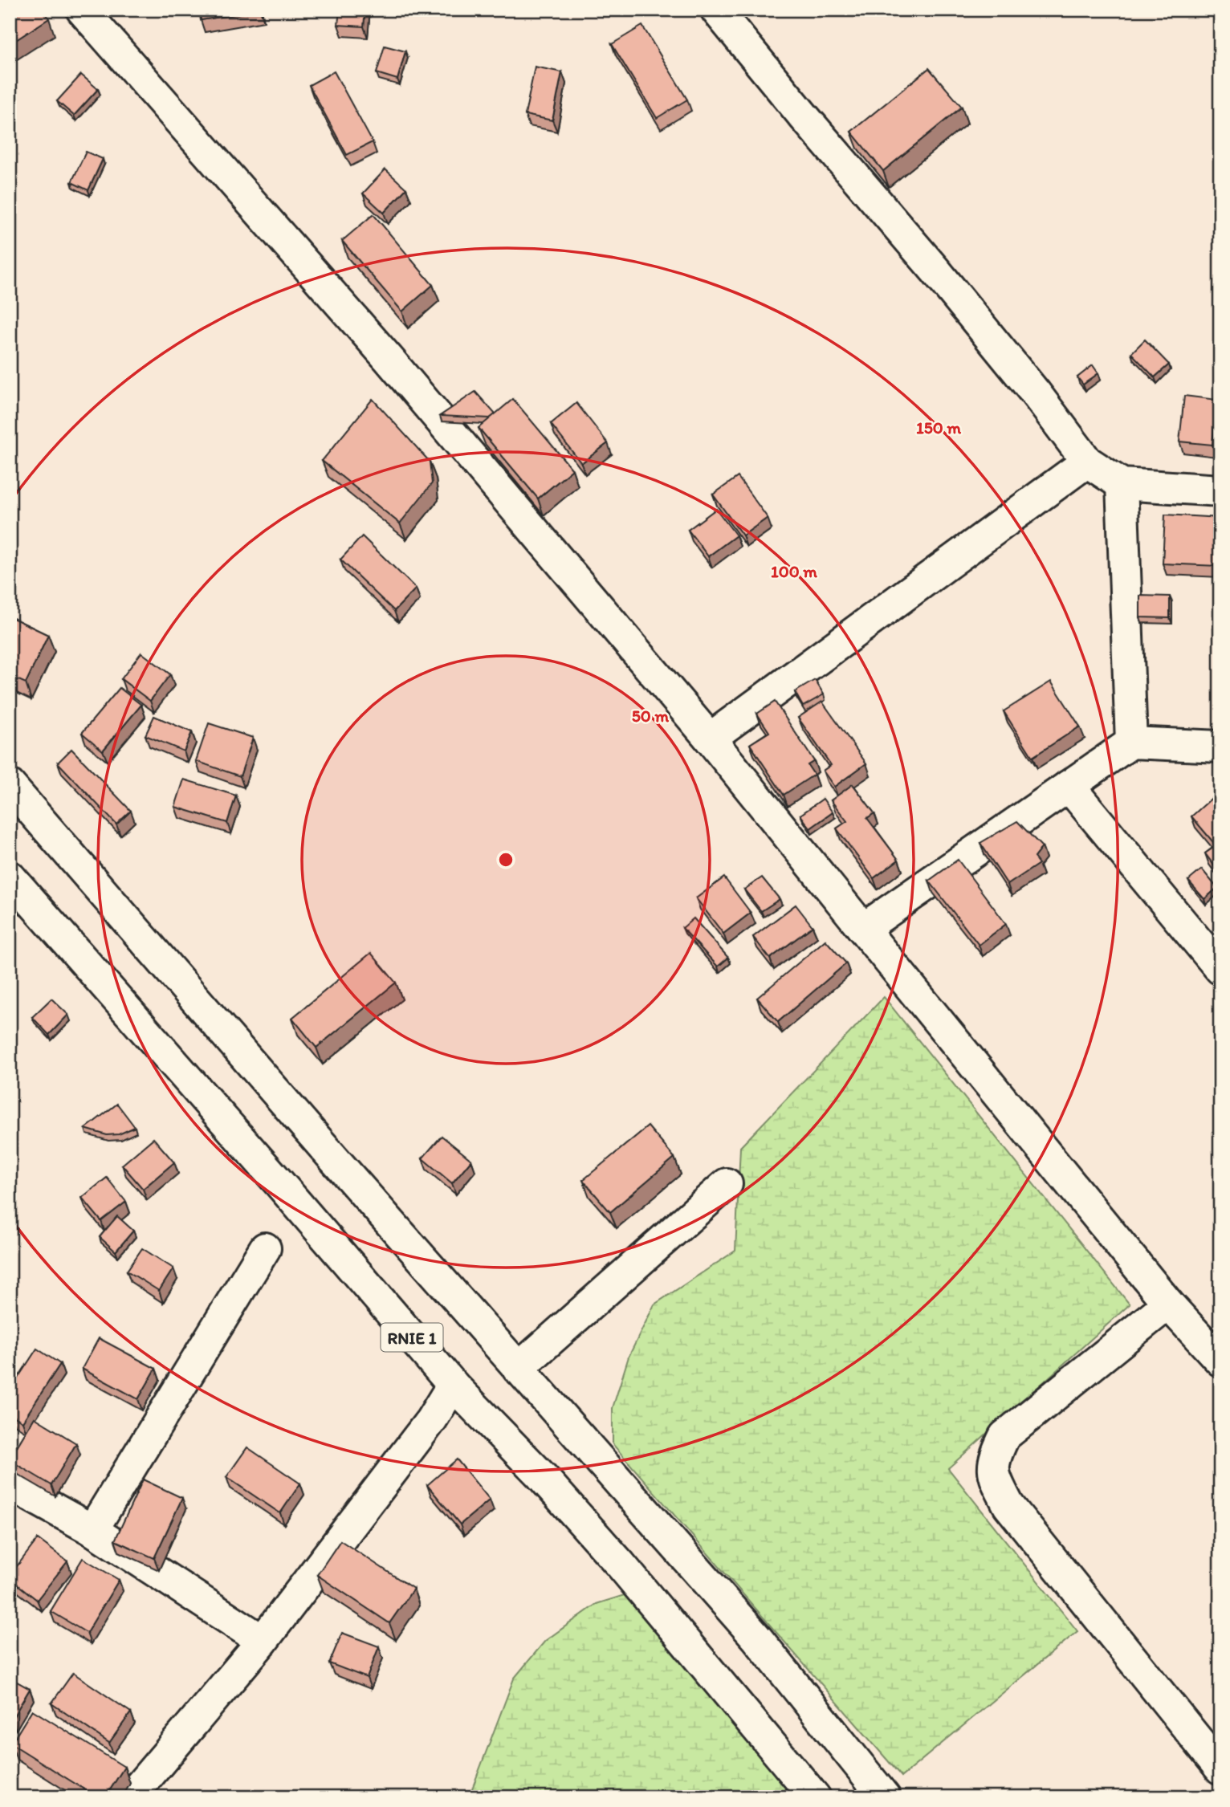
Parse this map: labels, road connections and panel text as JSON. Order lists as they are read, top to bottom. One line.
{"streets":{"main road":["RNIE 1"]},"rings":["150 m","100 m","50 m"]}
